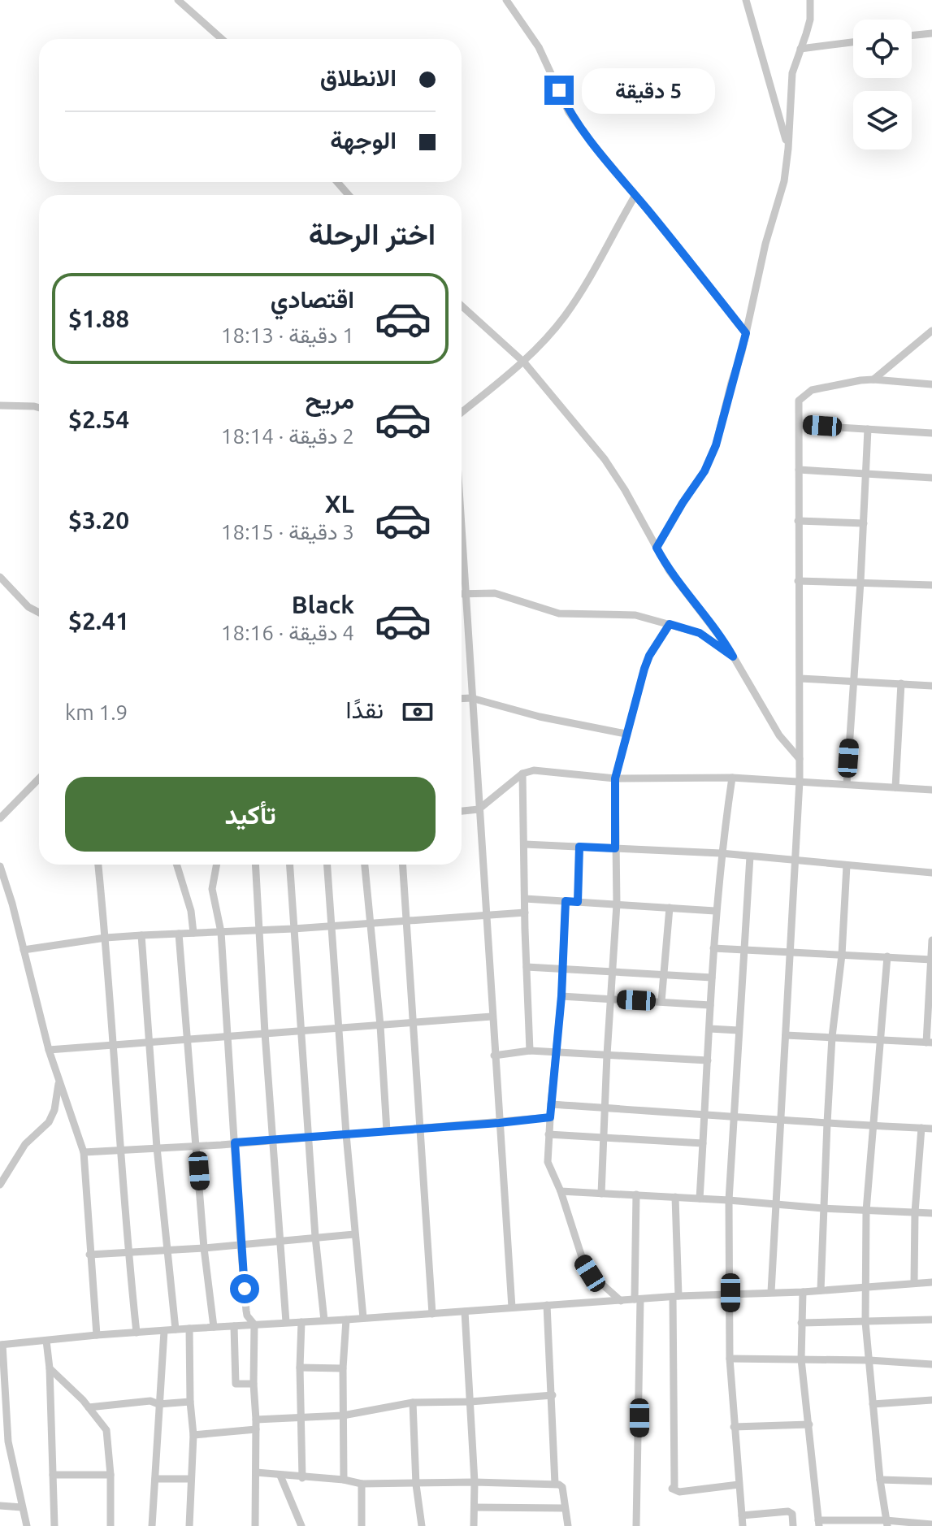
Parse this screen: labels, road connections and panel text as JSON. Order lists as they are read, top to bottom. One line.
{"page":{"banner":["الانطلاق","الوجهة"],"bubble":"5 دقيقة","heading":"اختر الرحلة","list":[{"name":"اقتصادي","note":"1 دقيقة · 18:13","value":"$1.88"},{"name":"مريح","note":"2 دقيقة · 18:14","value":"$2.54"},{"name":"XL","note":"3 دقيقة · 18:15","value":"$3.20"},{"name":"Black","note":"4 دقيقة · 18:16","value":"$2.41"}],"pay":["نقدًا","1.9 km"],"buttons":"تأكيد"}}
